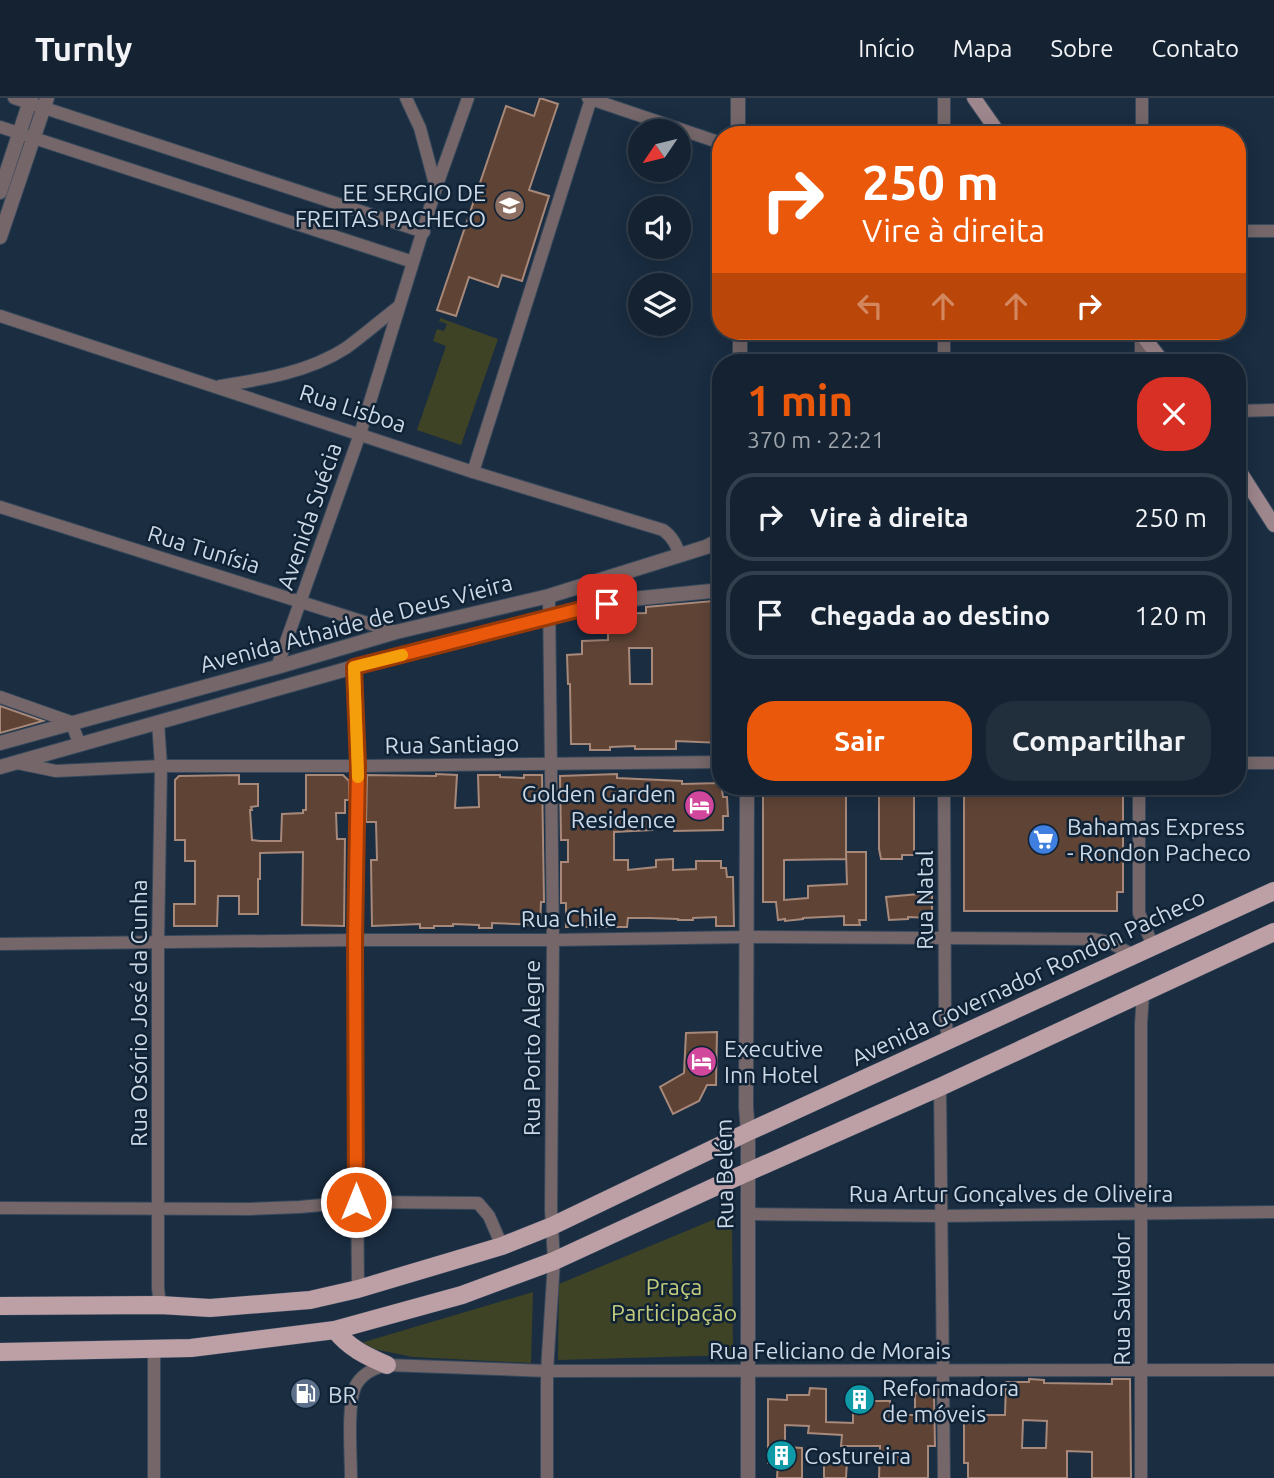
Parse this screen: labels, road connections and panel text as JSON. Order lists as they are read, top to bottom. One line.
{"streets":{"main road":["Avenida Governador Rondon Pacheco"],"street":["Rua Lisboa","Avenida Suécia","Rua Tunísia","Avenida Athaide de Deus Vieira","Rua Santiago","Rua Natal","Rua Chile","Rua Osório José da Cunha","Rua Porto Alegre","Rua Belém","Rua Artur Gonçalves de Oliveira","Rua Salvador","Rua Feliciano de Morais"]},"crossings":[["Rua Lisboa","Avenida Suécia"],["Rua Lisboa","Avenida Athaide de Deus Vieira"],["Avenida Suécia","Rua Tunísia"],["Avenida Suécia","Avenida Athaide de Deus Vieira"],["Rua Tunísia","Avenida Athaide de Deus Vieira"],["Avenida Athaide de Deus Vieira","Rua Santiago"],["Avenida Athaide de Deus Vieira","Rua Osório José da Cunha"],["Avenida Athaide de Deus Vieira","Rua Porto Alegre"],["Rua Santiago","Rua Osório José da Cunha"],["Rua Santiago","Rua Porto Alegre"],["Rua Natal","Rua Chile"],["Rua Natal","Avenida Governador Rondon Pacheco"],["Rua Chile","Avenida Governador Rondon Pacheco"],["Rua Chile","Rua Osório José da Cunha"],["Rua Chile","Rua Porto Alegre"],["Rua Chile","Rua Belém"],["Avenida Governador Rondon Pacheco","Rua Osório José da Cunha"],["Avenida Governador Rondon Pacheco","Rua Porto Alegre"],["Avenida Governador Rondon Pacheco","Rua Belém"],["Rua Porto Alegre","Rua Feliciano de Morais"],["Rua Belém","Rua Artur Gonçalves de Oliveira"],["Rua Belém","Rua Feliciano de Morais"],["Rua Artur Gonçalves de Oliveira","Rua Salvador"],["Rua Salvador","Rua Feliciano de Morais"]],"parks":["Praça Participação"],"places":{"school or university":["EE SERGIO DE FREITAS PACHECO"],"hotel":["Golden Garden Residence","Executive Inn Hotel"],"supermarket":["Bahamas Express - Rondon Pacheco"],"fuel station":["BR"],"building":["Reformadora de móveis","Costureira"]},"north":"bottom left","page":{"header":"Turnly","nav":["Início","Mapa","Sobre","Contato"],"turn":["250 m","Vire à direita"],"heading":["1 min","370 m · 22:21"],"list":[{"name":"Vire à direita","value":"250 m"},{"name":"Chegada ao destino","value":"120 m"}],"buttons":["Sair","Compartilhar"]}}
